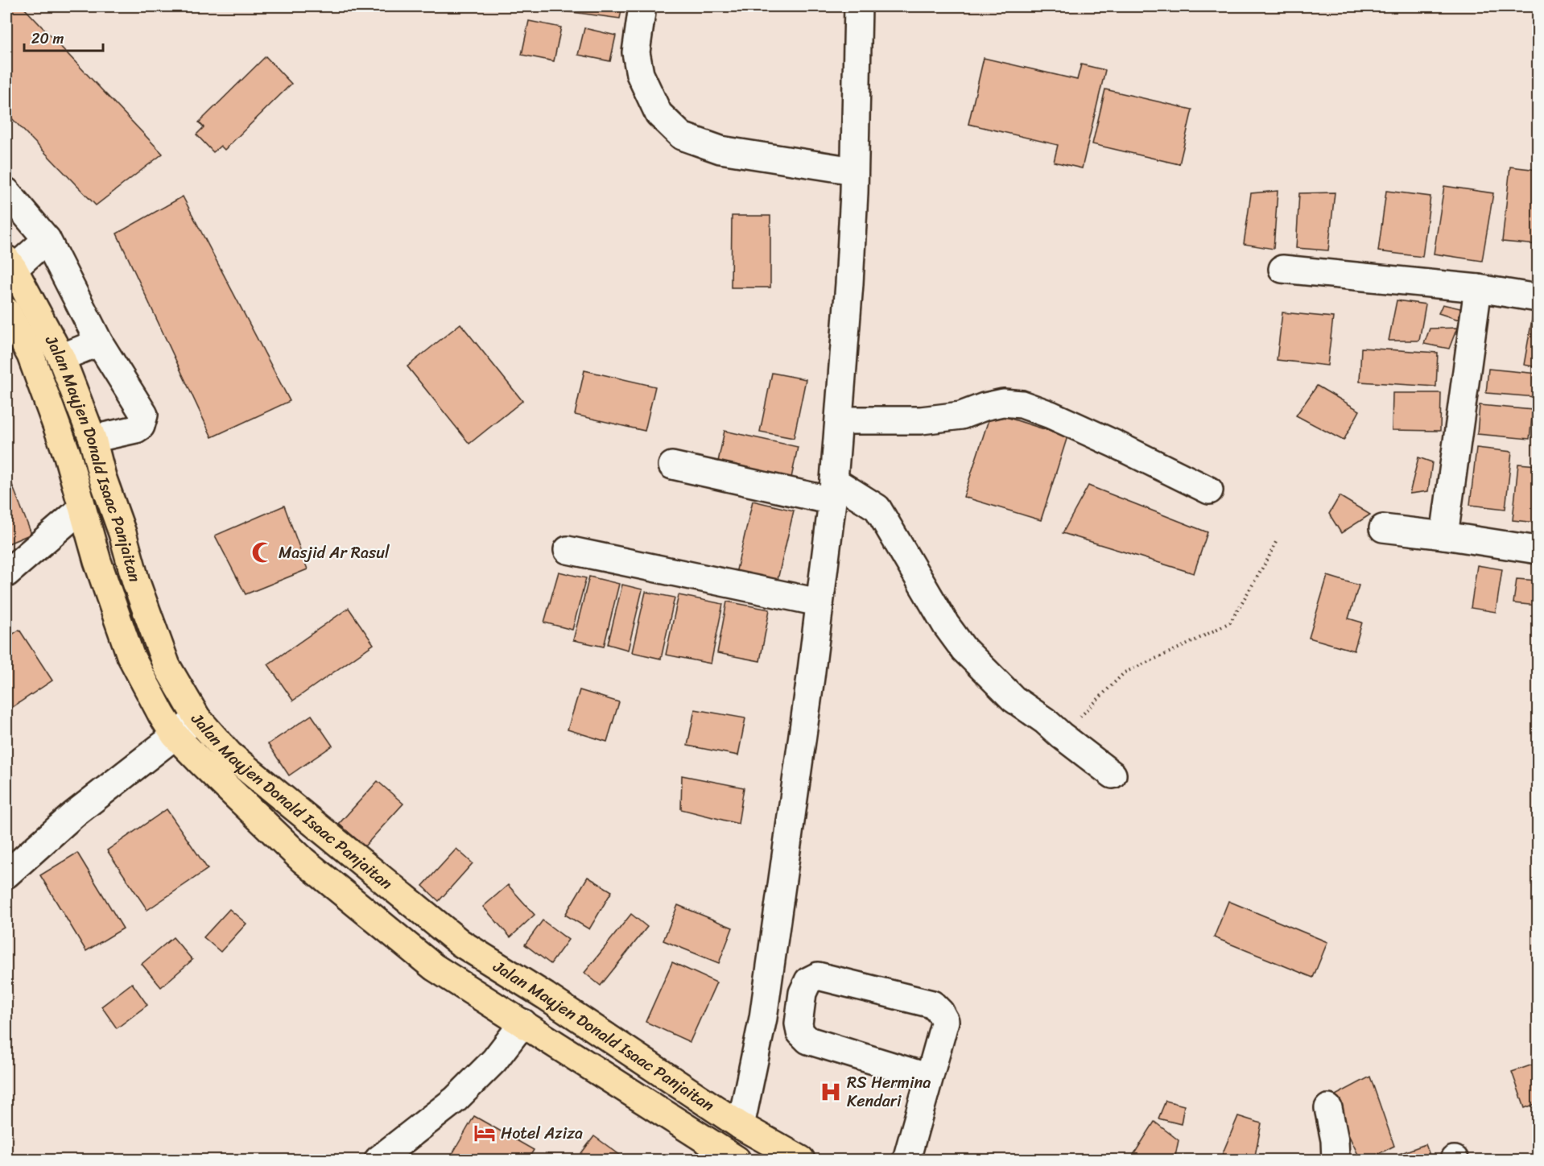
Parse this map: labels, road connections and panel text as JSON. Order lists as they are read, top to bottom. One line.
{"streets":{"highway":["Jalan Mayjen Donald Isaac Panjaitan"]},"places":{"mosque":["Masjid Ar Rasul"],"hospital":["RS Hermina Kendari"],"hotel":["Hotel Aziza"]},"scale_bar":"20 m"}
